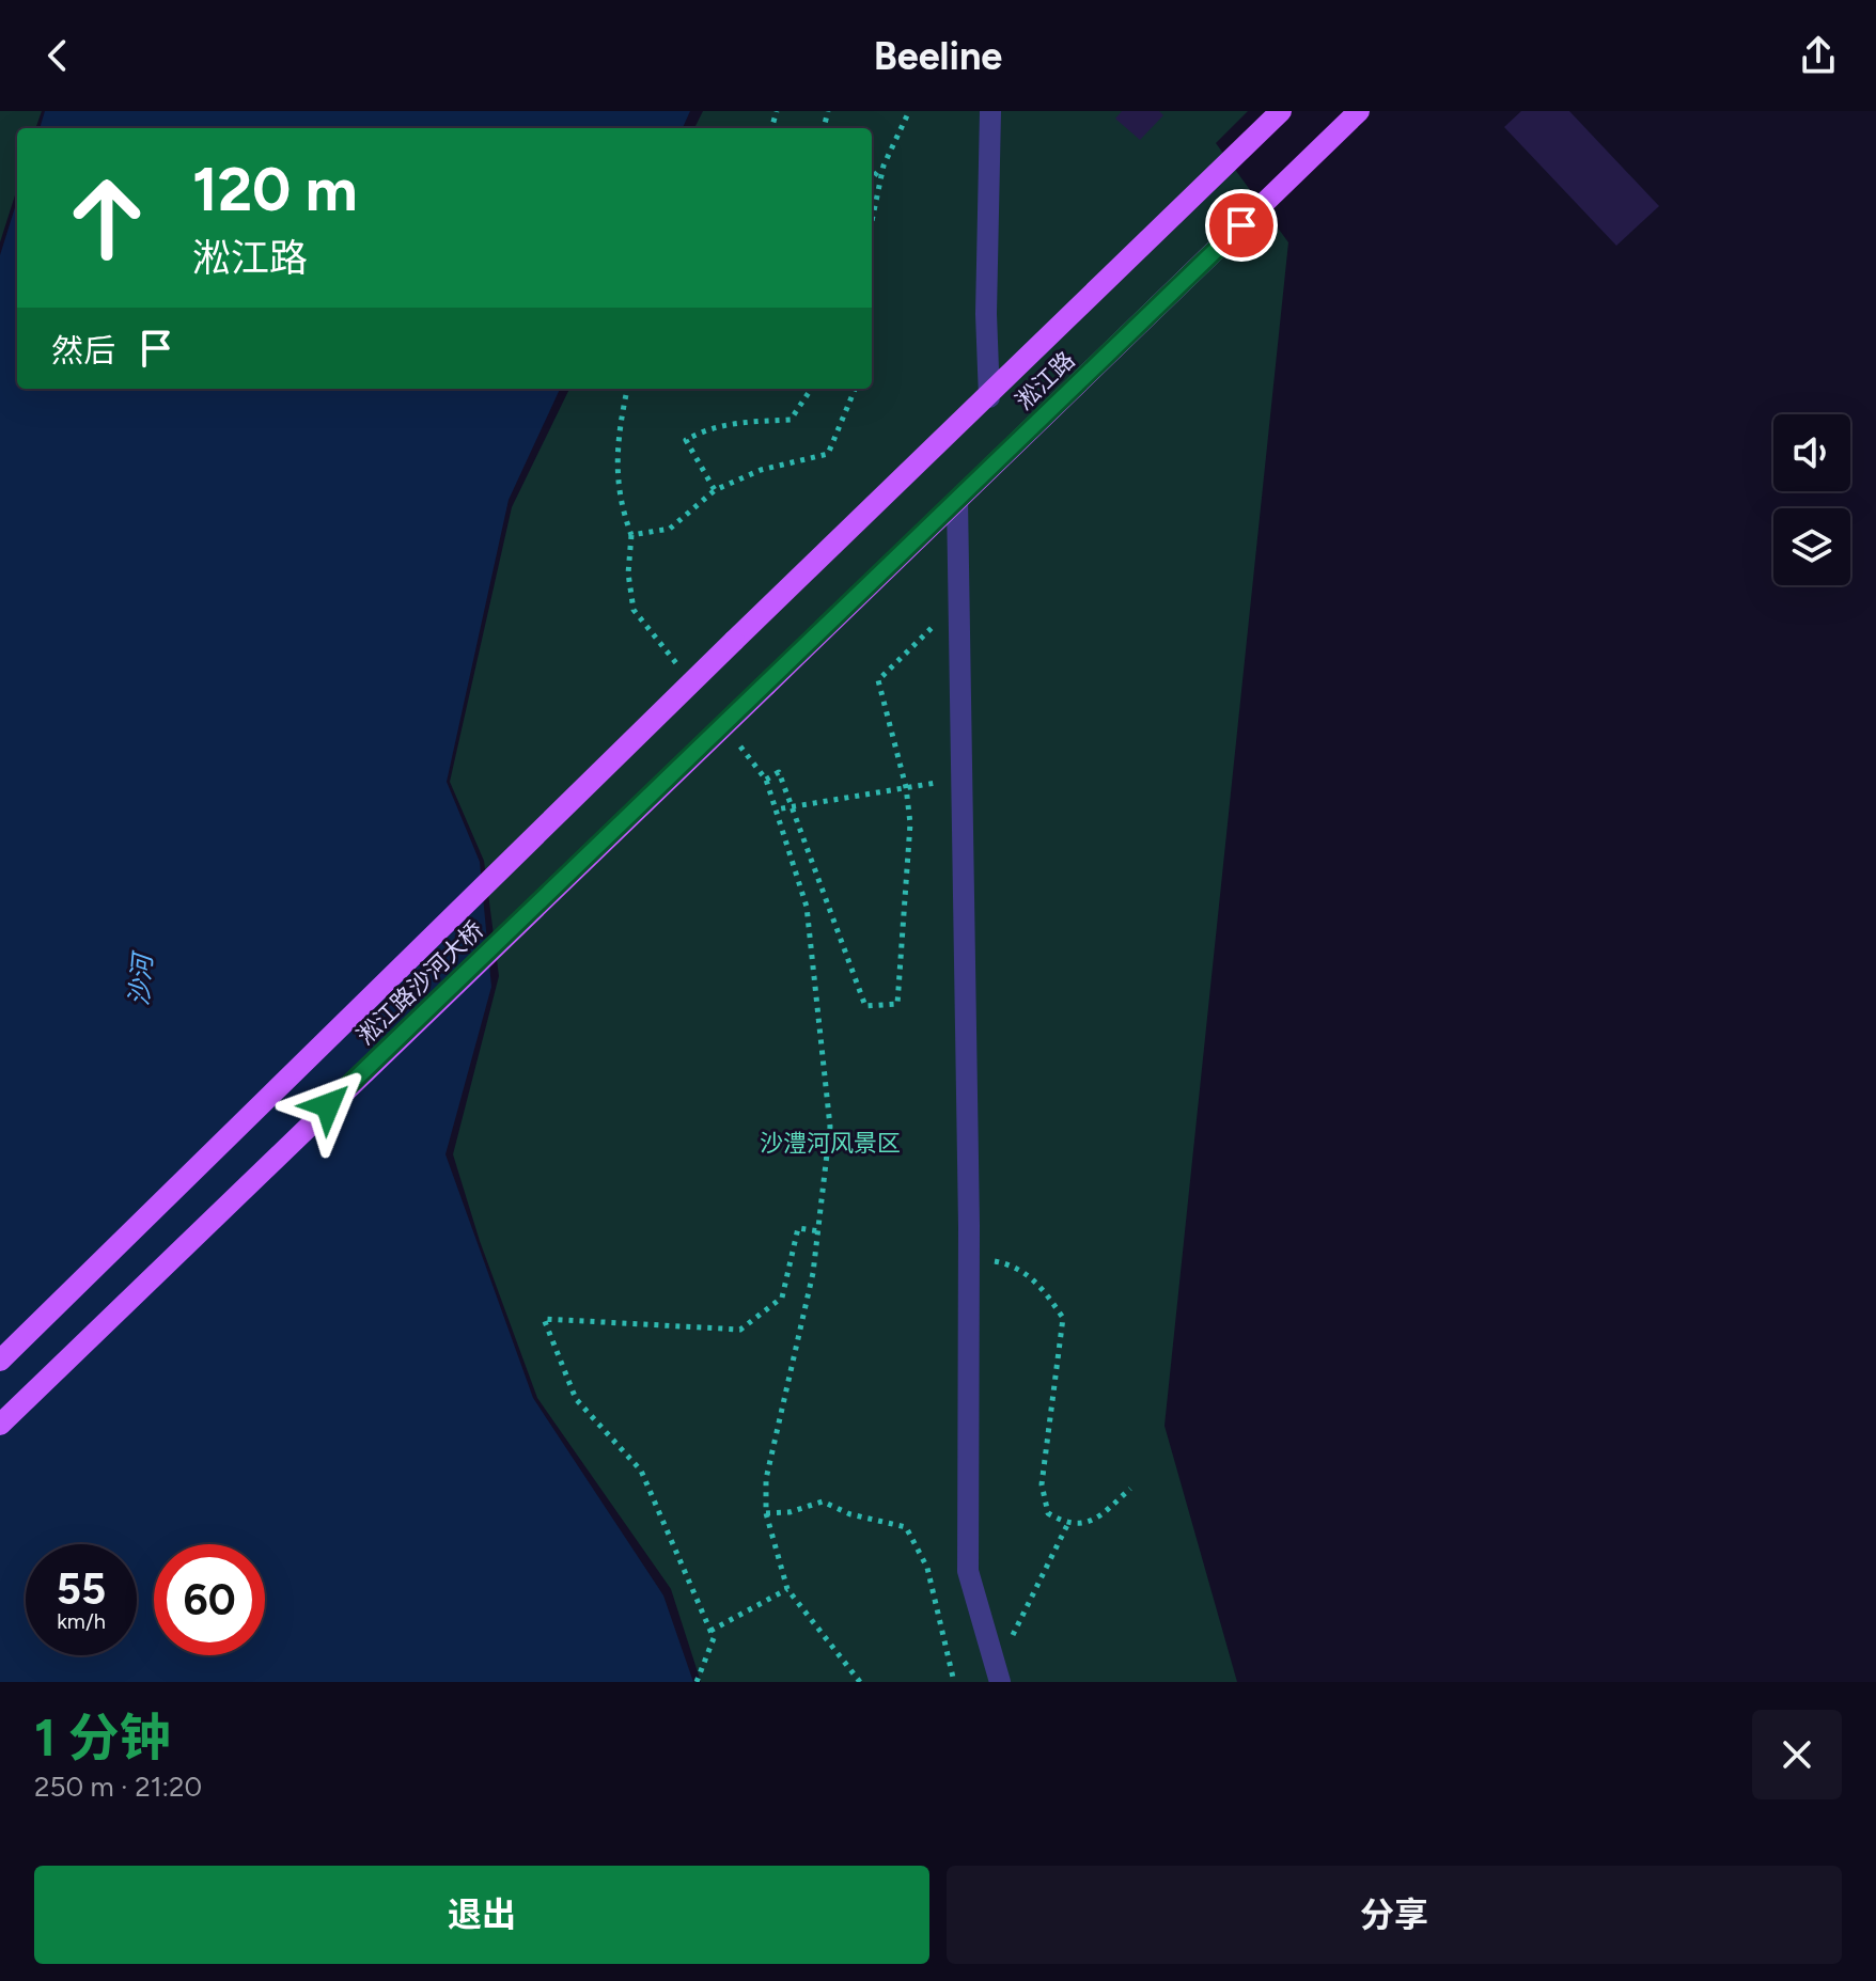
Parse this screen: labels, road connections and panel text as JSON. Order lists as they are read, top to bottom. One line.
{"streets":{"main road":["淞江路","淞江路沙河大桥"]},"crossings":[["淞江路","淞江路沙河大桥"]],"water":["沙河"],"parks":["沙澧河风景区"],"page":{"header":"Beeline","turn":["120 m","淞江路"],"then":"然后","speed":"55 km/h","limit":"60","heading":["1 分钟","250 m · 21:20"],"buttons":["退出","分享"]}}
